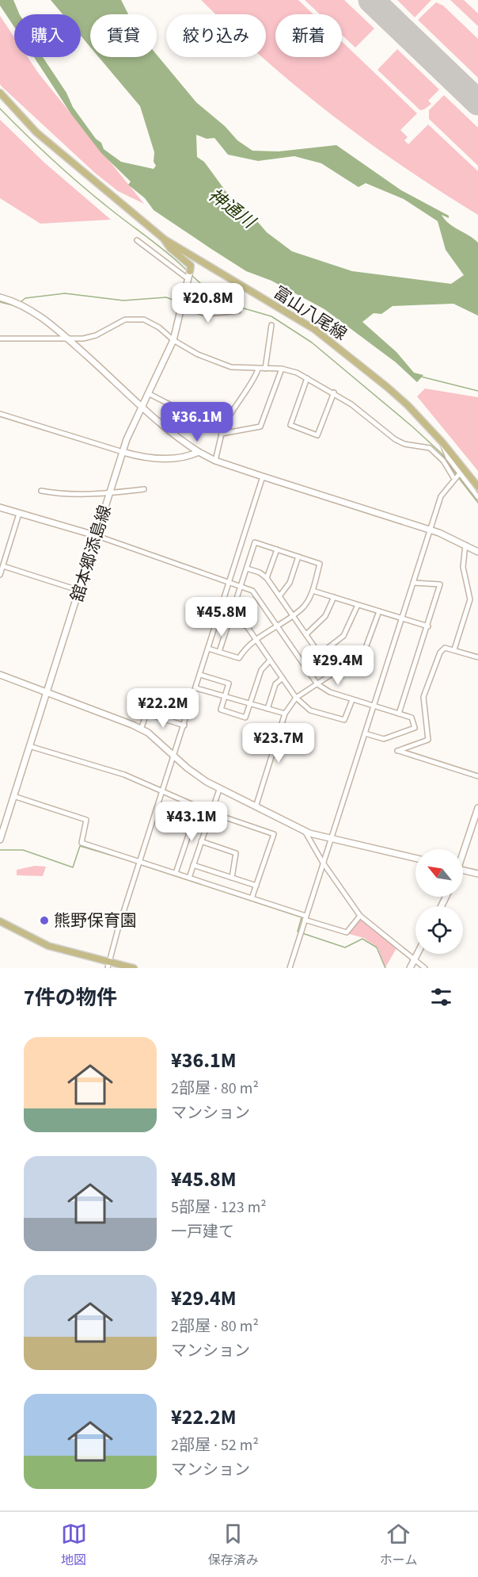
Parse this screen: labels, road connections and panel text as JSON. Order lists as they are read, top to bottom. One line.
{"streets":{"main road":["富山八尾線"],"street":["舘本郷添島線"]},"water":["神通川"],"places":["熊野保育園"],"north":"top left","page":{"chip":["購入","賃貸","絞り込み","新着"],"price":["¥20.8M","¥36.1M","¥45.8M","¥29.4M","¥22.2M","¥23.7M","¥43.1M"],"heading":"7件の物件","list":[{"name":"¥36.1M","note":"2部屋 · 80 m² · マンション"},{"name":"¥45.8M","note":"5部屋 · 123 m² · 一戸建て"},{"name":"¥29.4M","note":"2部屋 · 80 m² · マンション"},{"name":"¥22.2M","note":"2部屋 · 52 m² · マンション"}],"tabs":["地図","保存済み","ホーム"]}}
